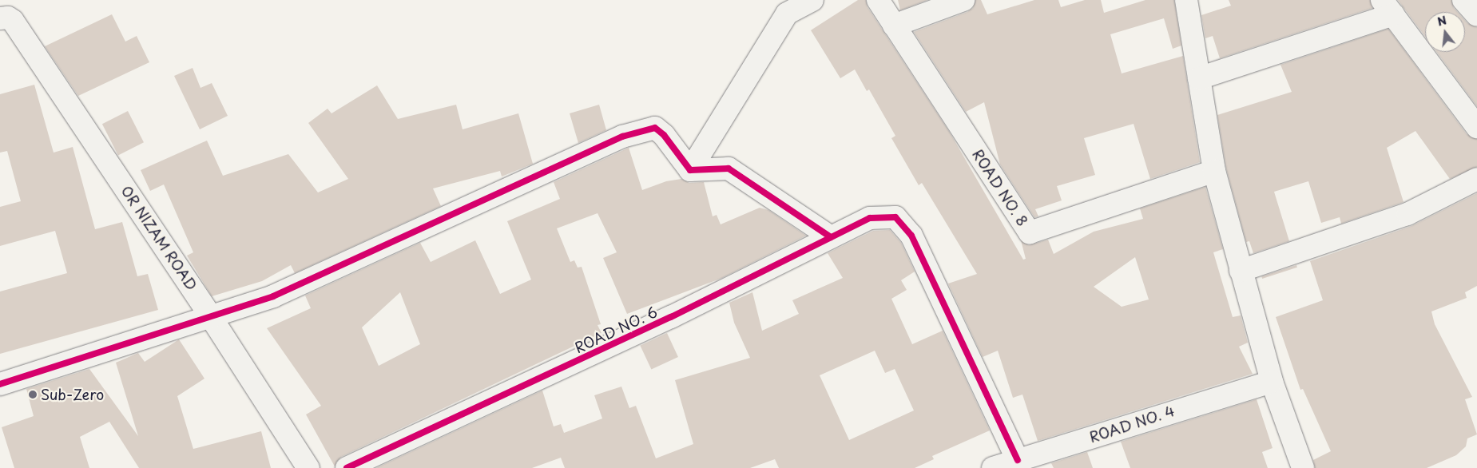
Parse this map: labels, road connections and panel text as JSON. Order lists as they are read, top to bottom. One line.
{"streets":{"street":["ROAD NO. 8","OR NIZAM ROAD","ROAD NO. 6","ROAD NO. 4"]},"crossings":[["ROAD NO. 6","ROAD NO. 4"]],"places":["Sub-Zero"],"north":"top"}
